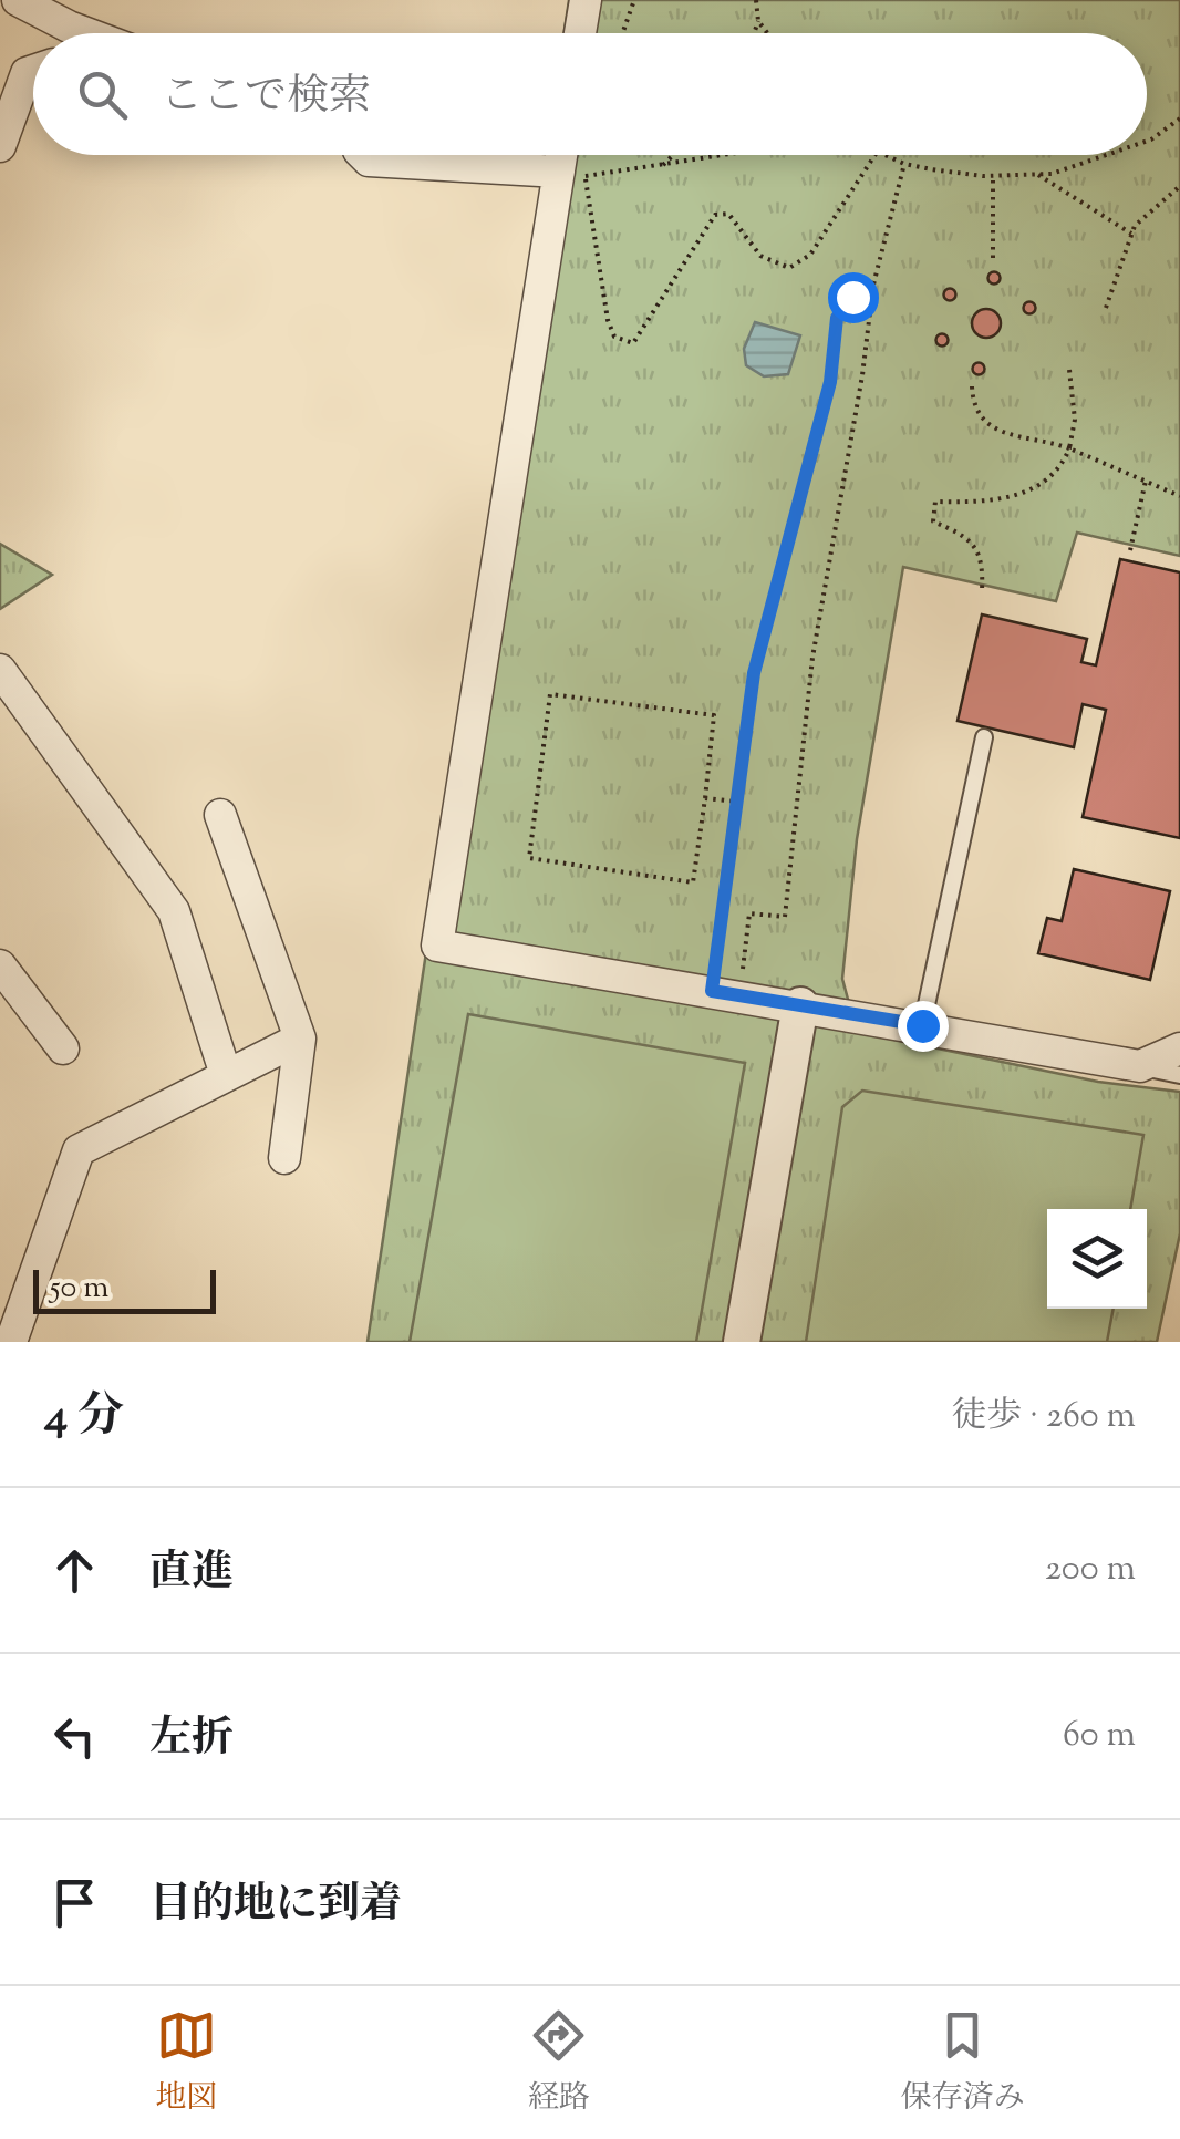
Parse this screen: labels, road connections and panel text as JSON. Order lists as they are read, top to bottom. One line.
{"scale_bar":"50 m","page":{"search":"ここで検索","scale":"50 m","heading":["4 分","徒歩 · 260 m"],"list":[["直進","200 m"],["左折","60 m"],"目的地に到着"],"nav":["地図","経路","保存済み"]}}
